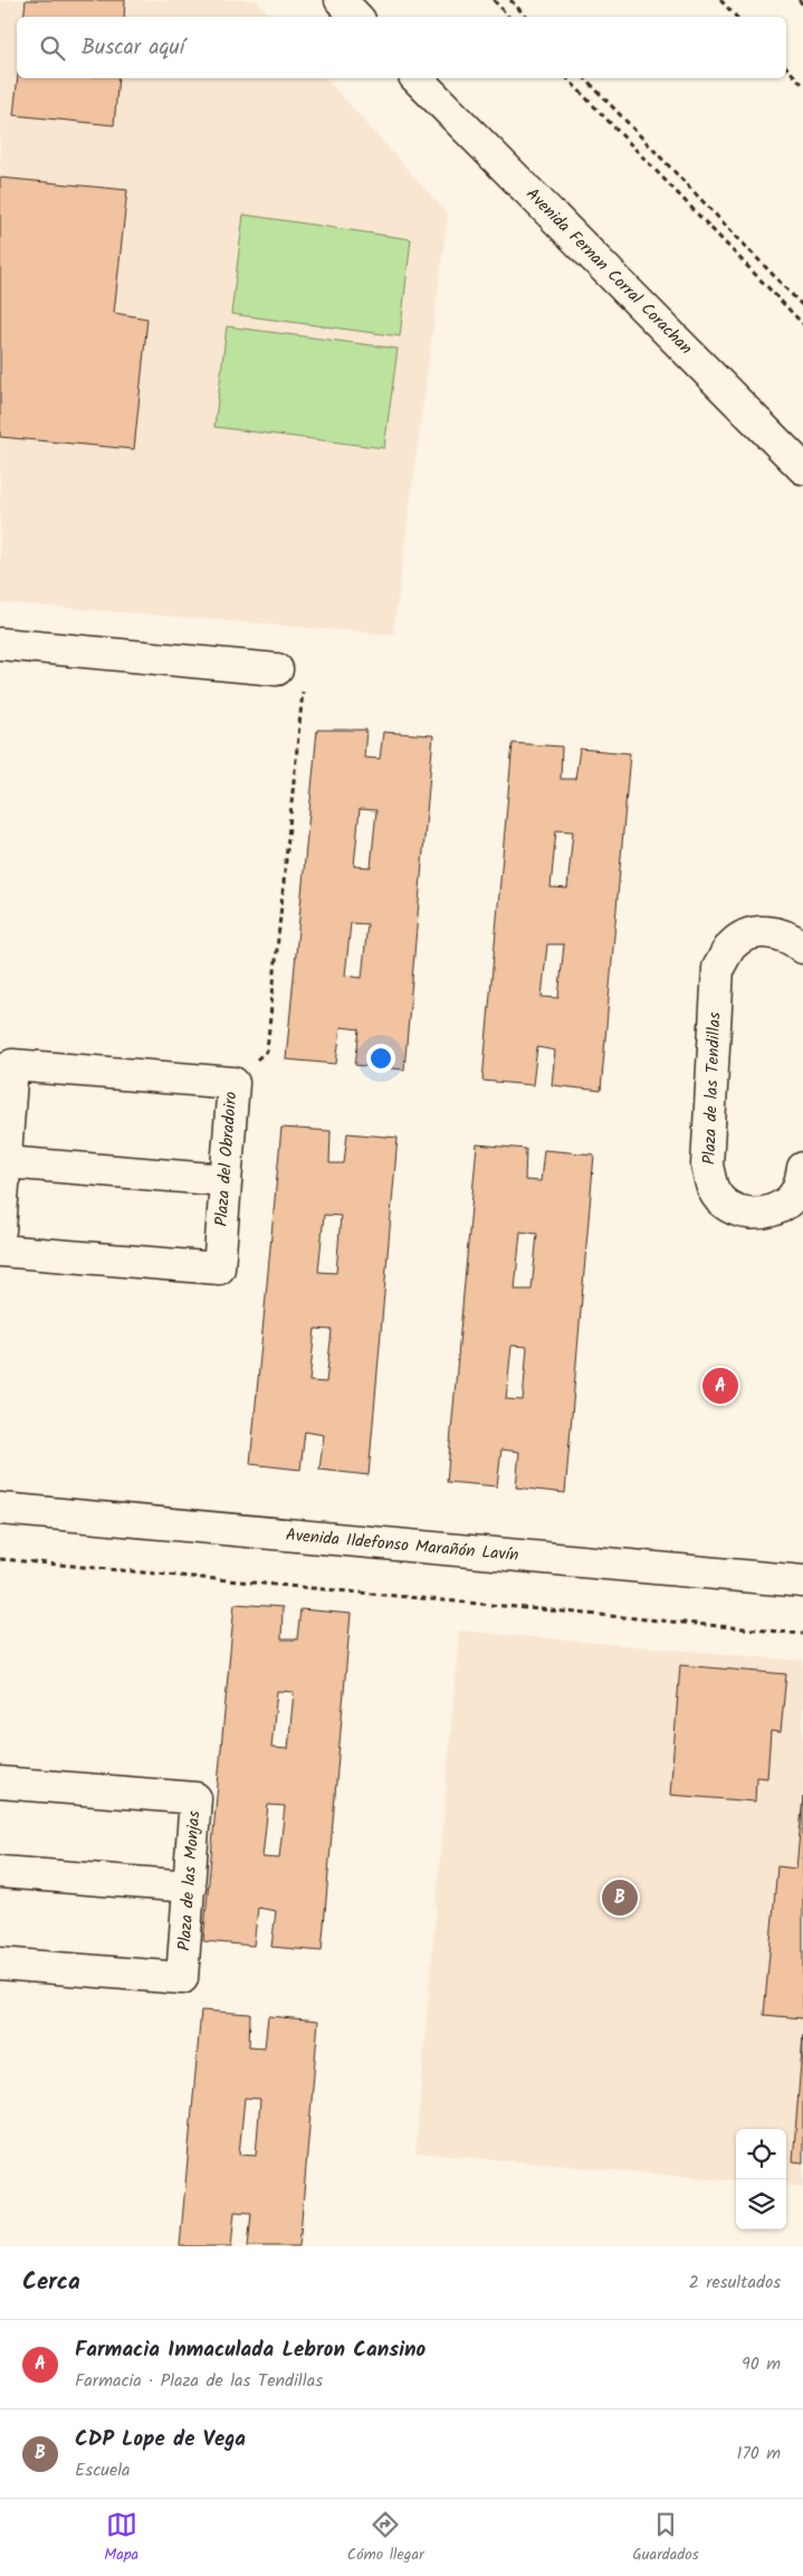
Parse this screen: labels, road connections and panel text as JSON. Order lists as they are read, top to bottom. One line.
{"streets":{"street":["Avenida Fernan Corral Corachan","Plaza de las Tendillas","Plaza del Obradoiro","Avenida Ildefonso Marañón Lavín","Plaza de las Monjas"]},"page":{"search":"Buscar aquí","pins":["A","B"],"heading":["Cerca","2 resultados"],"list":[{"mark":"A","name":"Farmacia Inmaculada Lebron Cansino","note":"Farmacia · Plaza de las Tendillas","value":"90 m"},{"mark":"B","name":"CDP Lope de Vega","note":"Escuela","value":"170 m"}],"nav":["Mapa","Cómo llegar","Guardados"]}}
